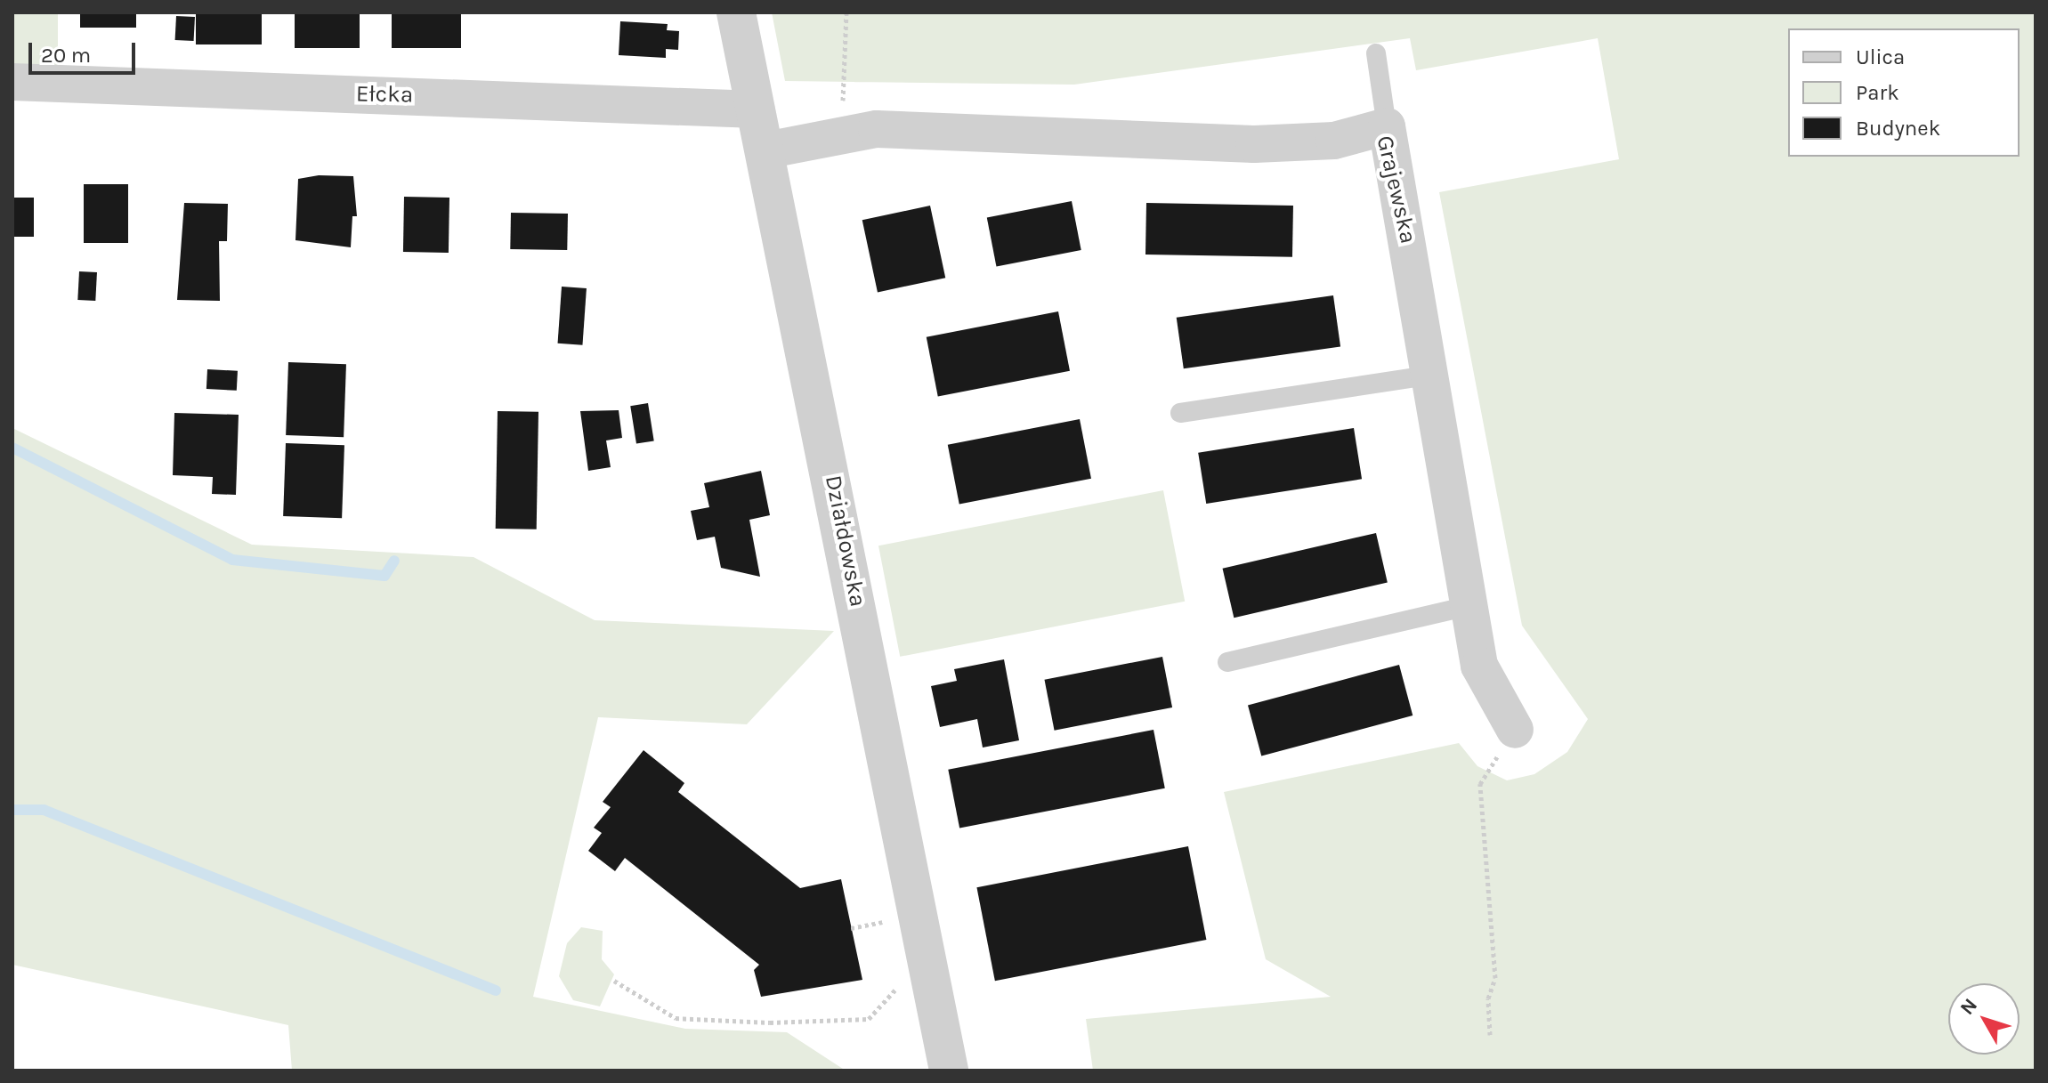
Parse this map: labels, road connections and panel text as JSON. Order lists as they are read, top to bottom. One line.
{"streets":{"street":["Ełcka","Grajewska","Działdowska"]},"crossings":[["Ełcka","Działdowska"],["Grajewska","Działdowska"]],"legend":["Ulica","Park","Budynek"],"scale_bar":"20 m","north":"top left"}
